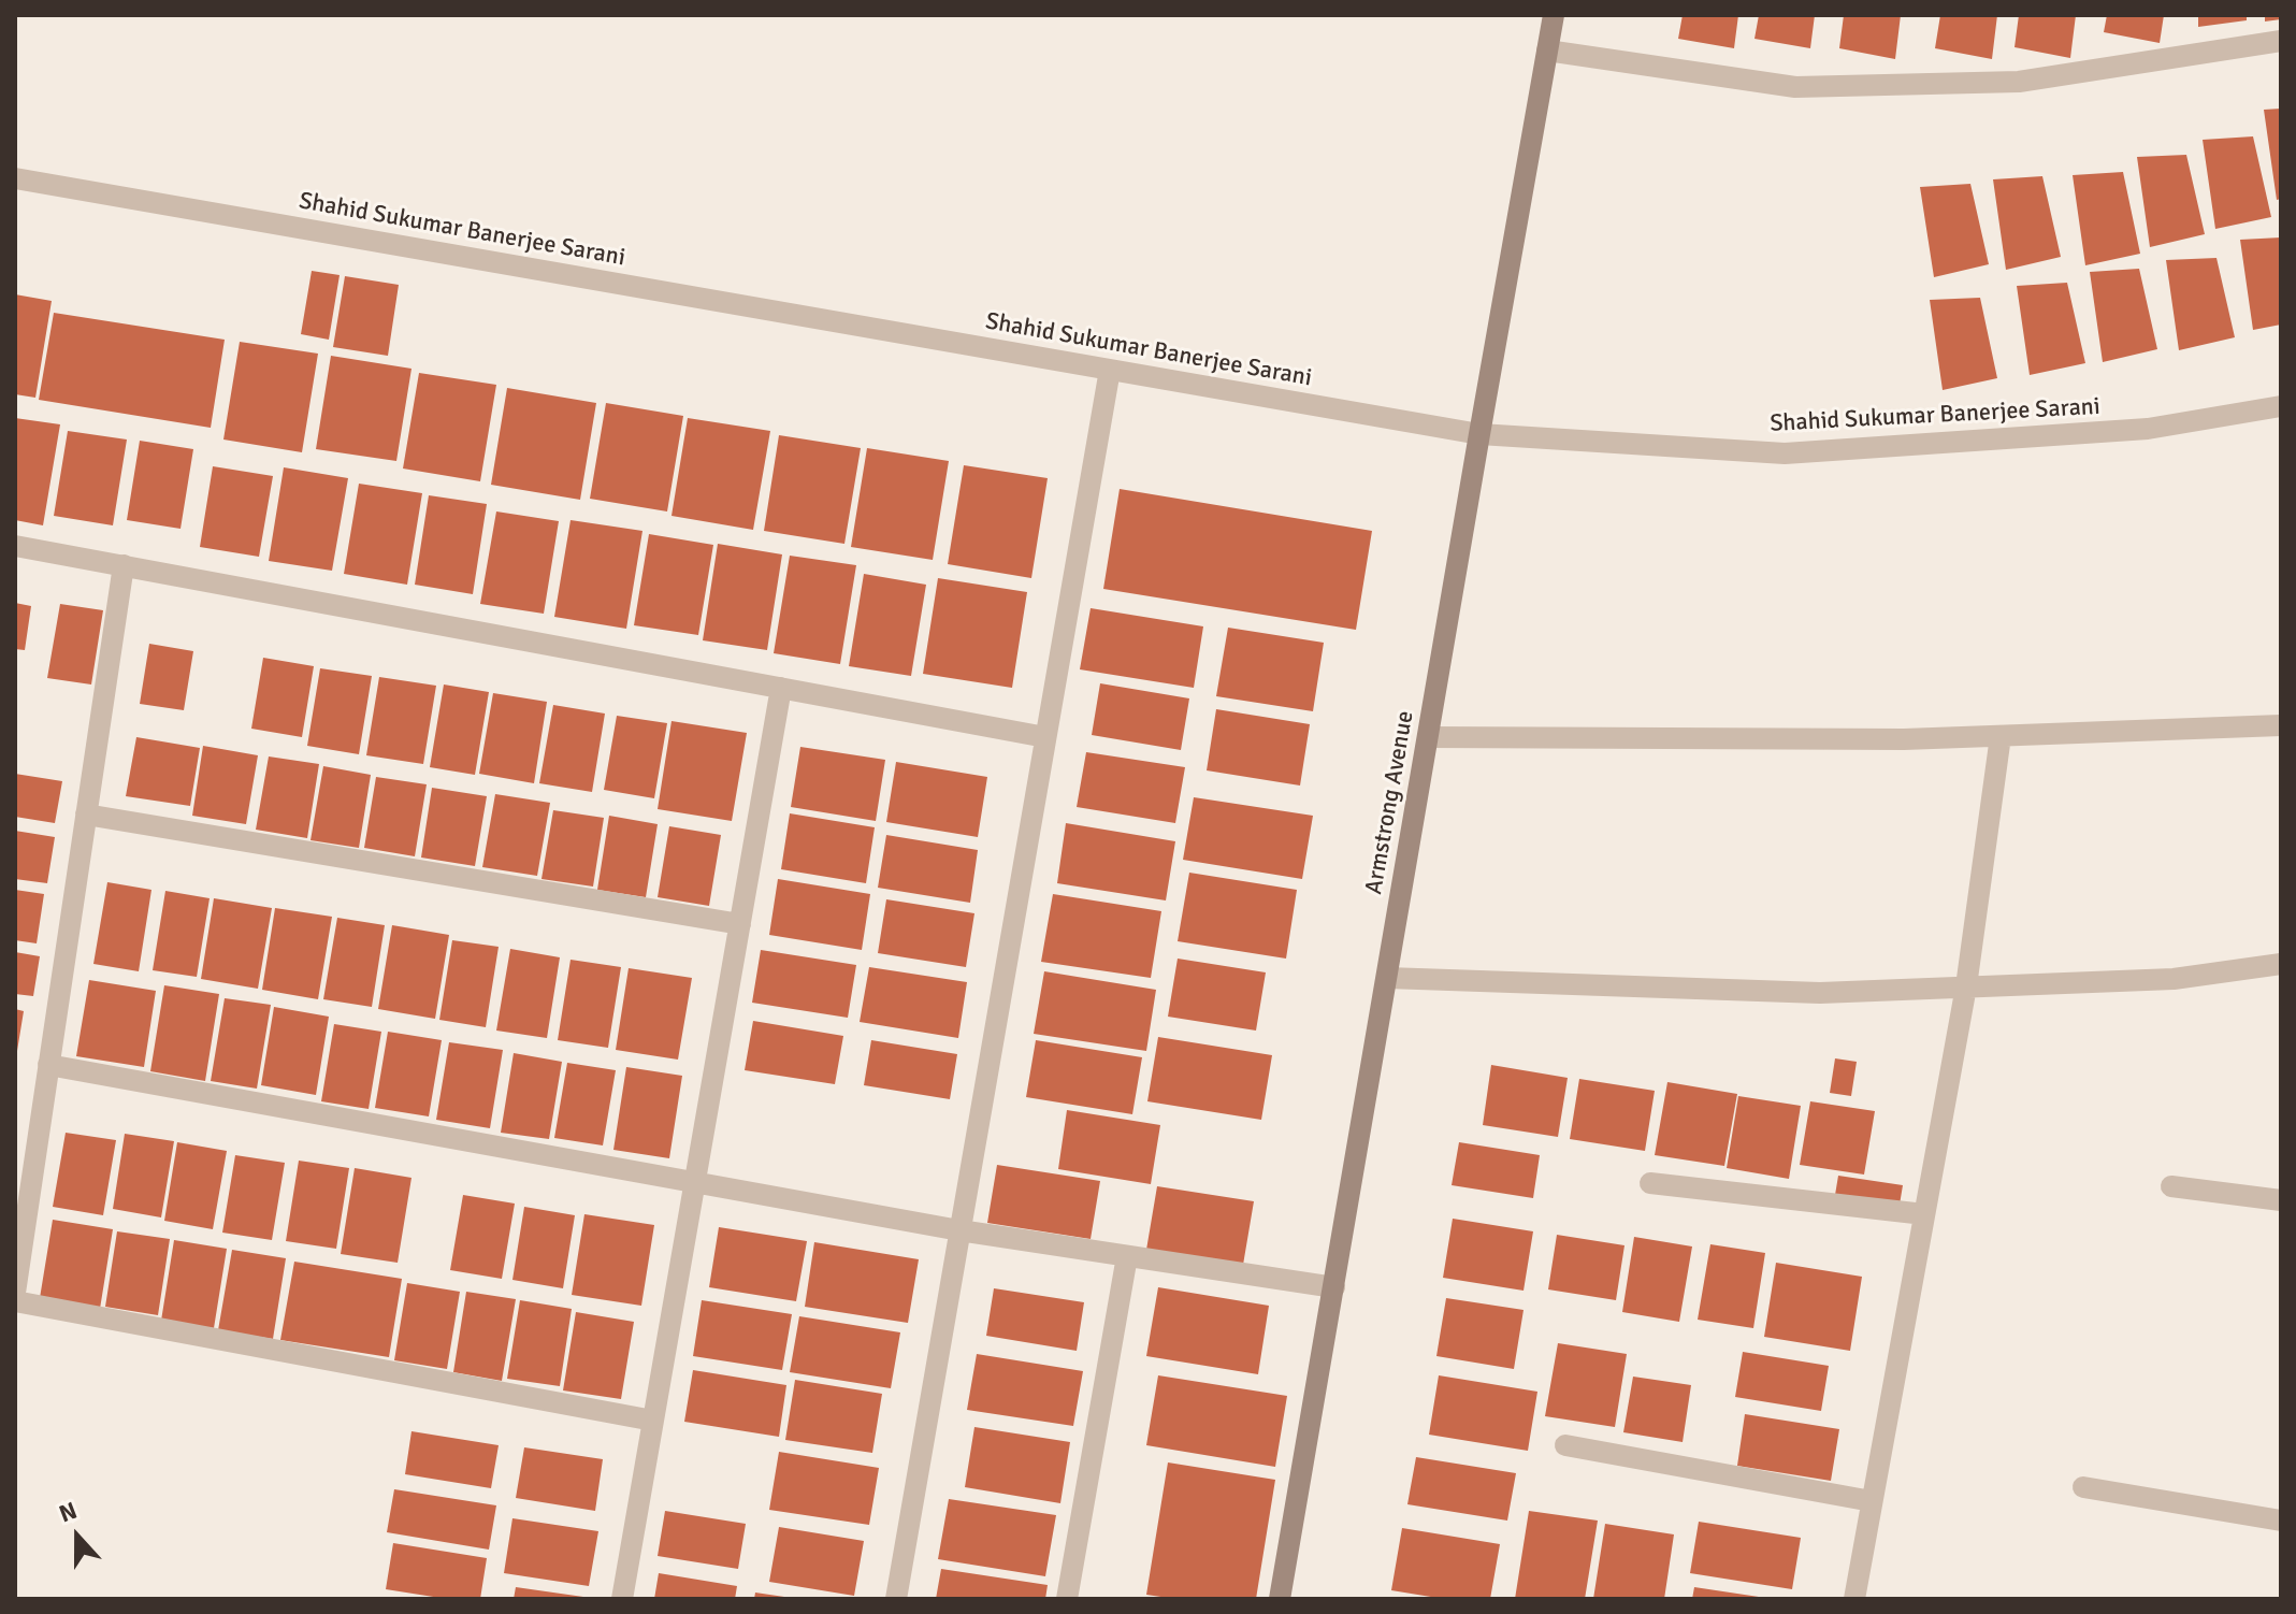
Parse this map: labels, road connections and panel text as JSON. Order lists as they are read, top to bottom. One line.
{"streets":{"street":["Shahid Sukumar Banerjee Sarani","Armstrong Avenue"]},"crossings":[["Shahid Sukumar Banerjee Sarani","Armstrong Avenue"]],"north":"top"}
